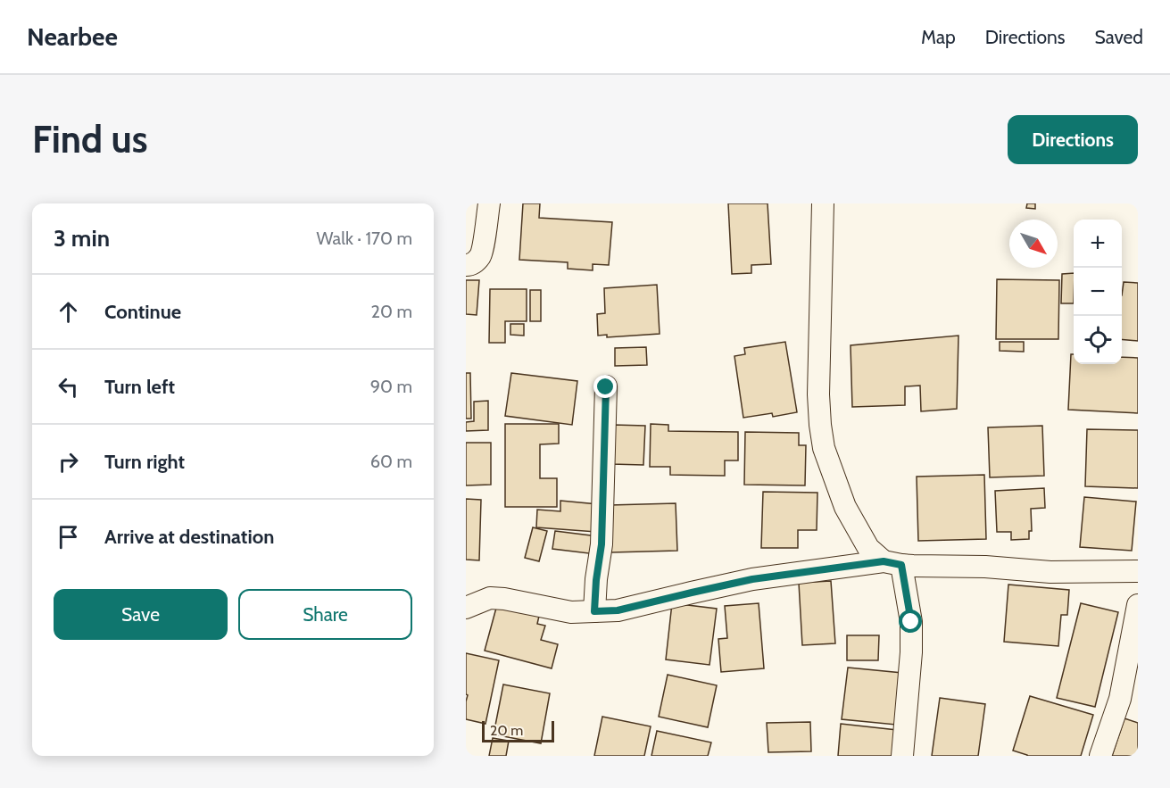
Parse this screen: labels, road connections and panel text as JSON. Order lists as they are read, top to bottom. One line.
{"scale_bar":"20 m","north":"bottom right","page":{"header":"Nearbee","nav":["Map","Directions","Saved"],"buttons":["Directions",["Save","Share"]],"title":"Find us","heading":["3 min","Walk · 170 m"],"map_buttons":["+","−"],"list":[["Continue","20 m"],["Turn left","90 m"],["Turn right","60 m"],"Arrive at destination"],"scale":"20 m"}}
